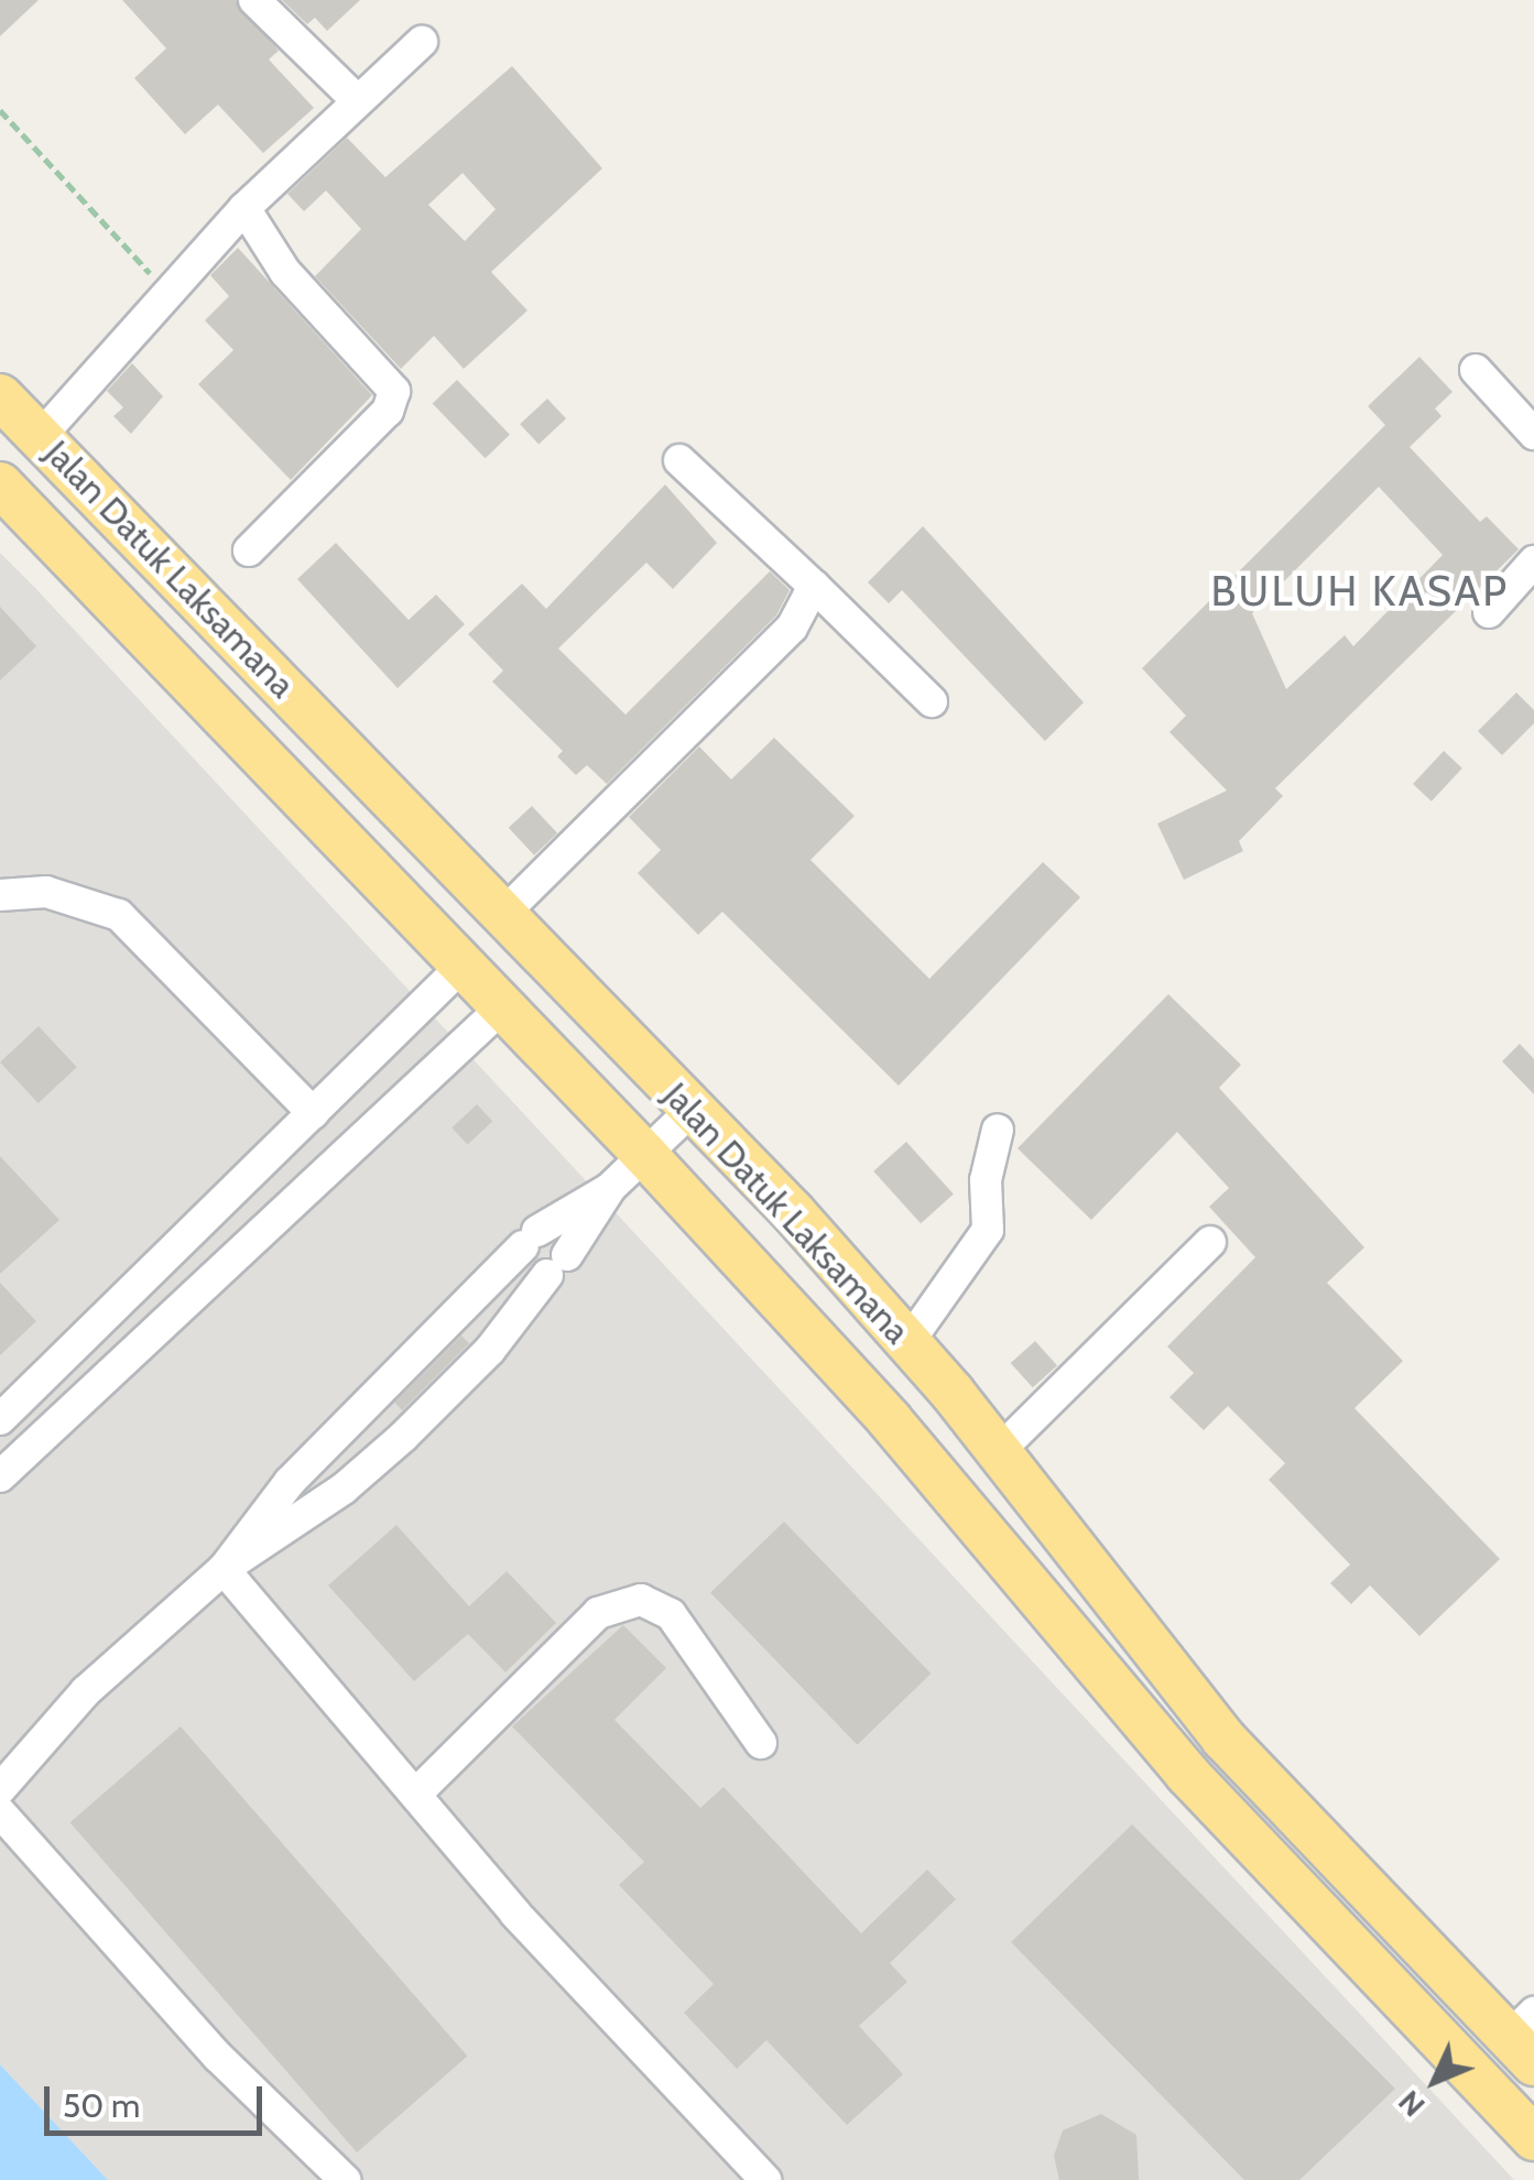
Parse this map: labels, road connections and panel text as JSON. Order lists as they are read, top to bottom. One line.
{"streets":{"highway":["Jalan Datuk Laksamana"]},"districts":["BULUH KASAP"],"scale_bar":"50 m","north":"bottom left"}
